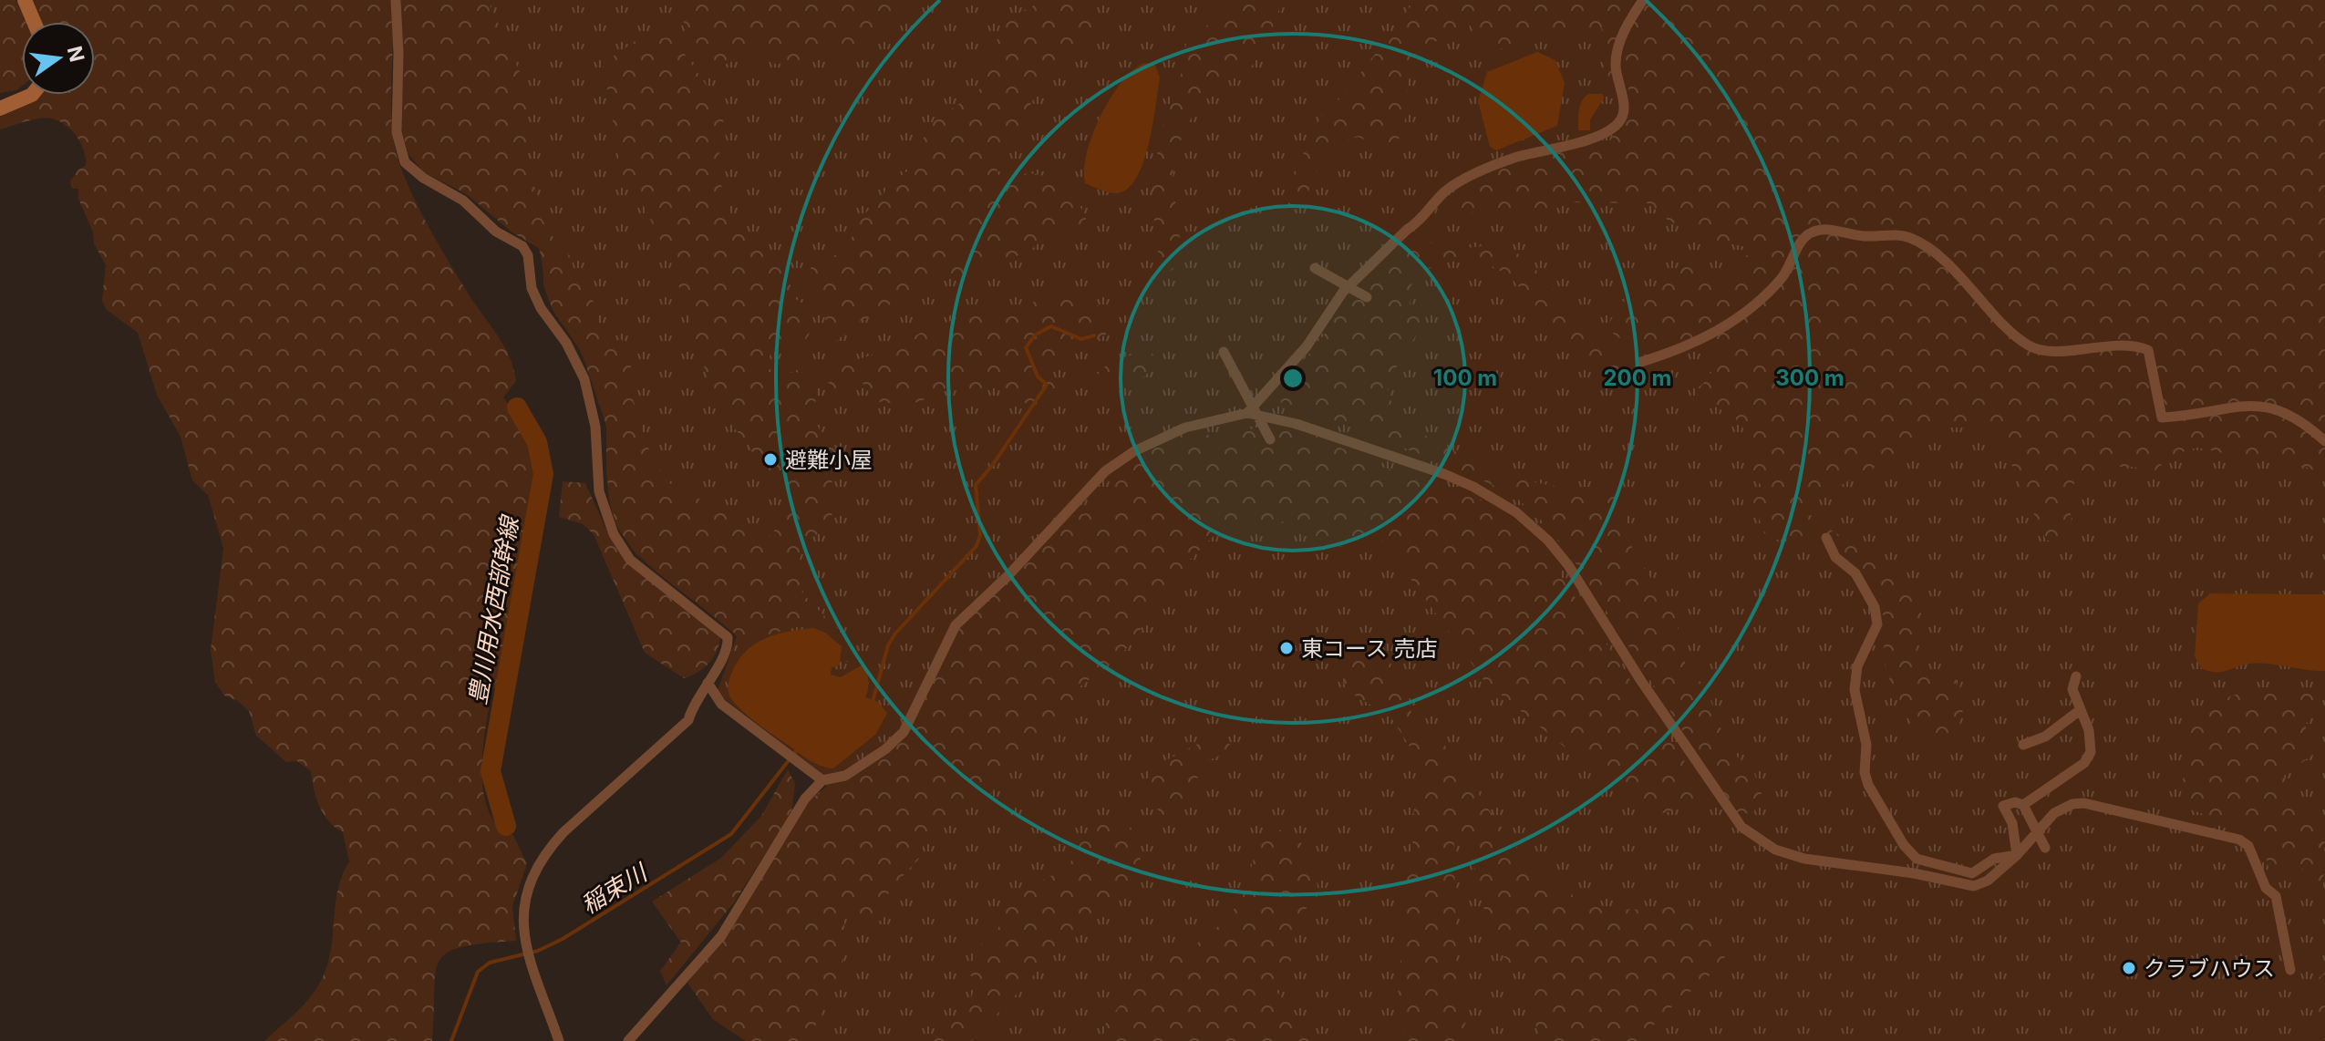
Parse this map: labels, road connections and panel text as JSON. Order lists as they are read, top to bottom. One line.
{"water":["豊川用水西部幹線","稲束川"],"places":["避難小屋","東コース 売店","クラブハウス"],"north":"right","rings":["100 m","200 m","300 m"]}
